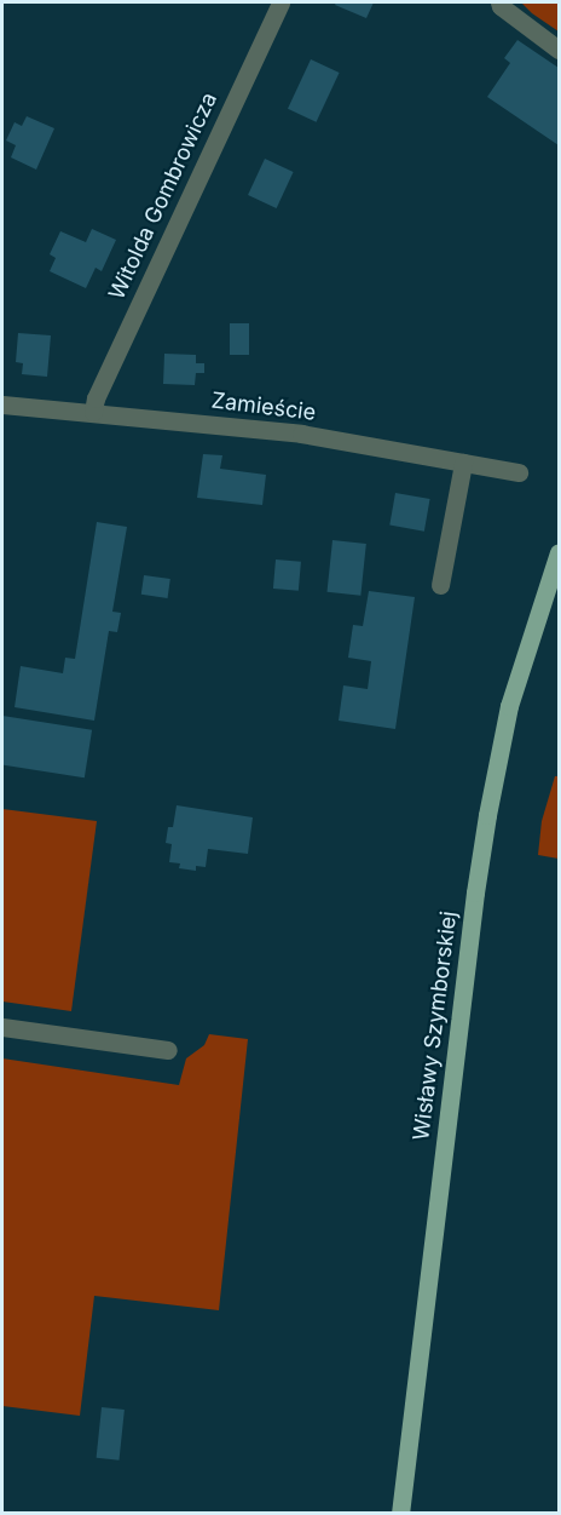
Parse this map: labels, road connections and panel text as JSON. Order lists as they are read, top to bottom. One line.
{"streets":{"main road":["Wisławy Szymborskiej"],"street":["Witolda Gombrowicza","Zamieście"]},"crossings":[["Witolda Gombrowicza","Zamieście"]]}
